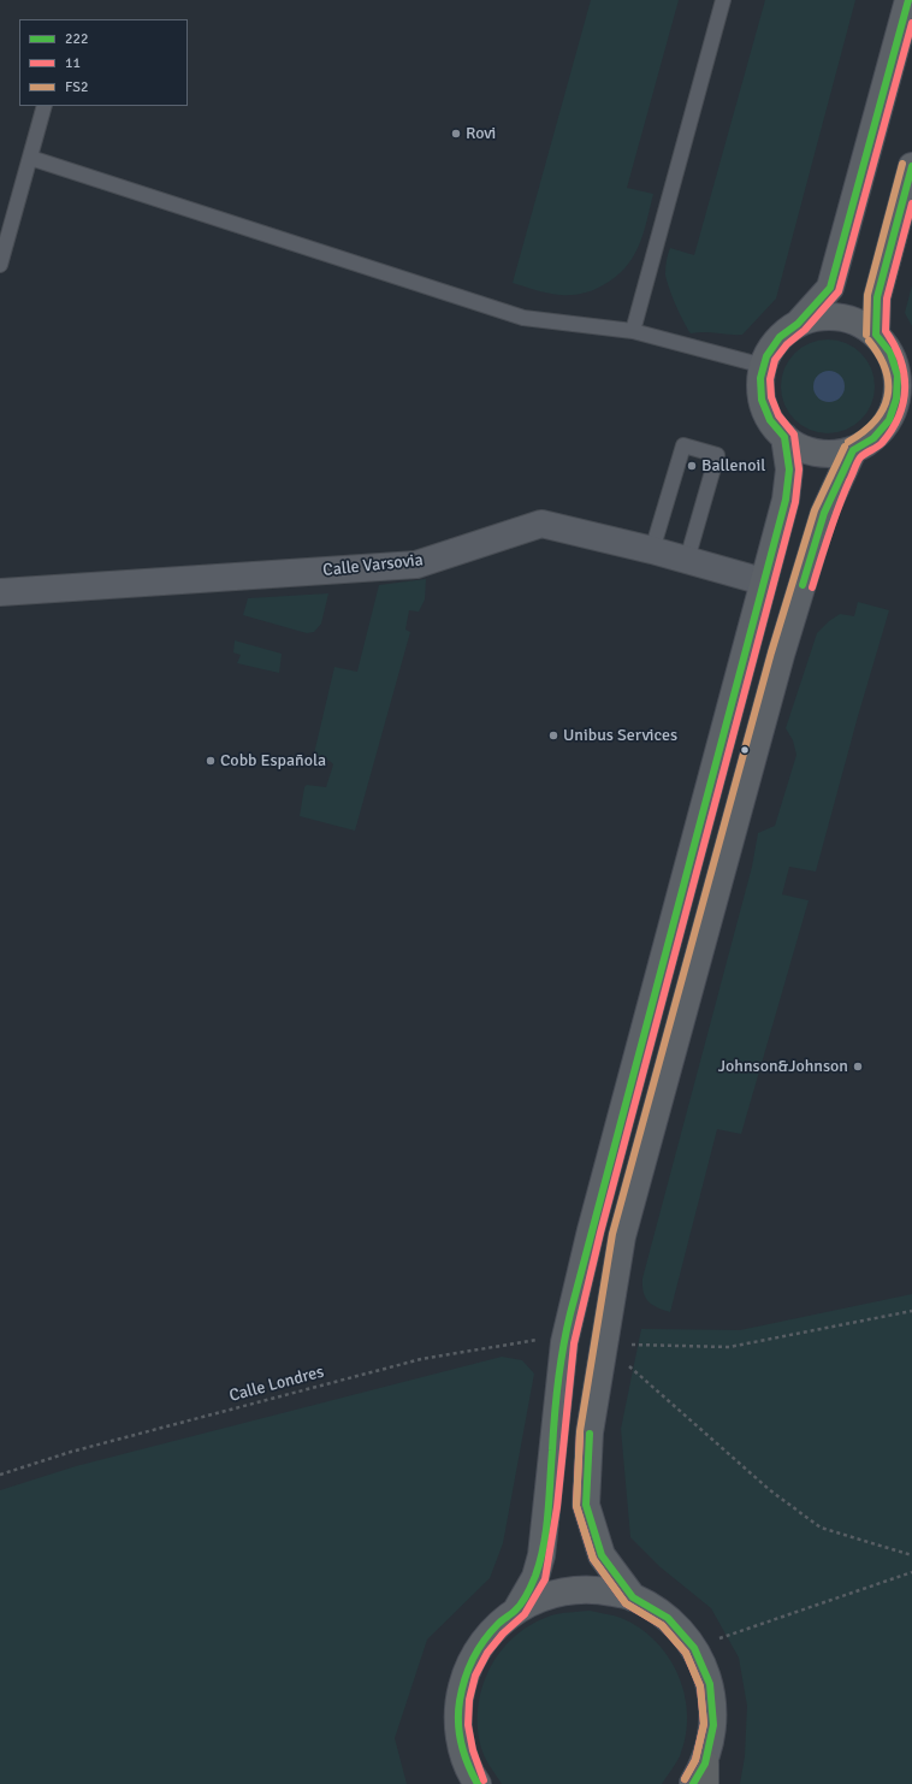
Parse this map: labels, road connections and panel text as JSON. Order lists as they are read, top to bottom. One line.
{"streets":{"street":["Calle Varsovia"],"path":["Calle Londres"]},"places":["Rovi","Ballenoil","Unibus Services","Cobb Española","Johnson&Johnson"],"lines":["transit line 222","transit line 11","transit line FS2"],"legend":["222","11","FS2"]}
